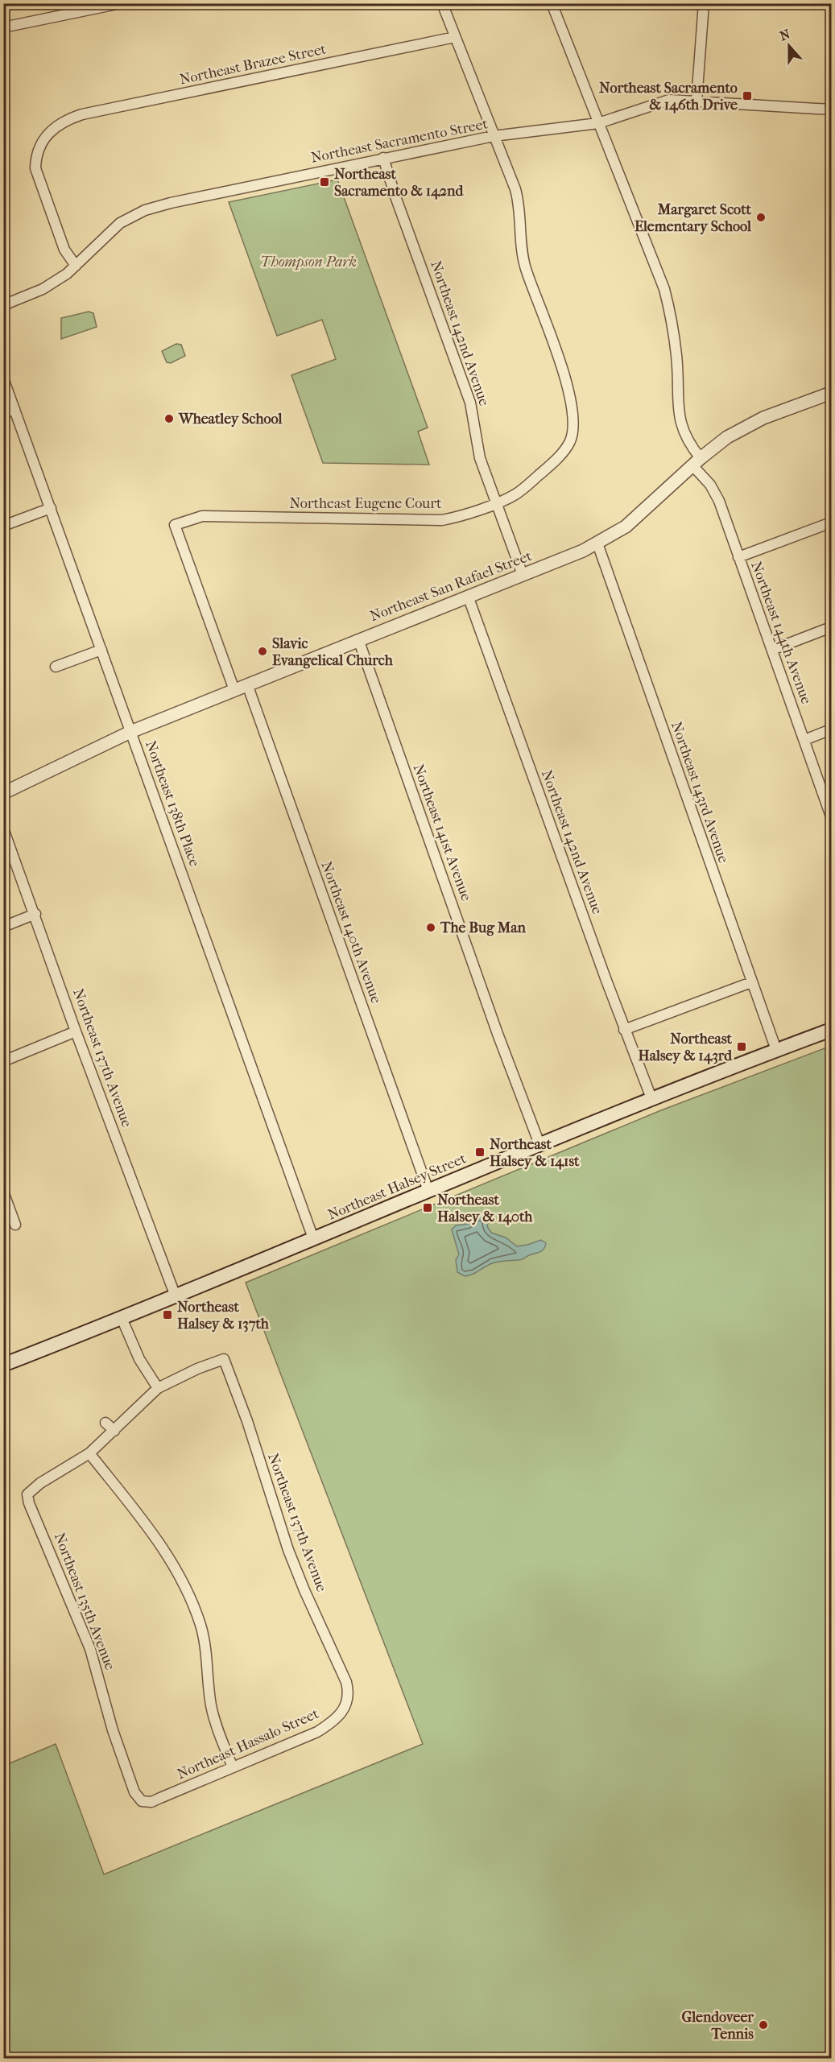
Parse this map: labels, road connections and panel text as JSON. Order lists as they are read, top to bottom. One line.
{"streets":{"main road":["Northeast Halsey Street"],"street":["Northeast Brazee Street","Northeast Sacramento Street","Northeast 142nd Avenue","Northeast Eugene Court","Northeast San Rafael Street","Northeast 144th Avenue","Northeast 143rd Avenue","Northeast 138th Place","Northeast 141st Avenue","Northeast 140th Avenue","Northeast 137th Avenue","Northeast 135th Avenue","Northeast Hassalo Street"]},"crossings":[["Northeast Brazee Street","Northeast Sacramento Street"],["Northeast Sacramento Street","Northeast 142nd Avenue"],["Northeast Sacramento Street","Northeast Eugene Court"],["Northeast Sacramento Street","Northeast 144th Avenue"],["Northeast 142nd Avenue","Northeast Eugene Court"],["Northeast 142nd Avenue","Northeast San Rafael Street"],["Northeast 142nd Avenue","Northeast Halsey Street"],["Northeast Eugene Court","Northeast San Rafael Street"],["Northeast San Rafael Street","Northeast 144th Avenue"],["Northeast San Rafael Street","Northeast 143rd Avenue"],["Northeast San Rafael Street","Northeast 138th Place"],["Northeast San Rafael Street","Northeast 141st Avenue"],["Northeast San Rafael Street","Northeast 140th Avenue"],["Northeast 143rd Avenue","Northeast Halsey Street"],["Northeast 138th Place","Northeast Halsey Street"],["Northeast 141st Avenue","Northeast Halsey Street"],["Northeast 140th Avenue","Northeast Halsey Street"],["Northeast 137th Avenue","Northeast Halsey Street"],["Northeast 137th Avenue","Northeast Hassalo Street"],["Northeast 135th Avenue","Northeast Hassalo Street"]],"parks":["Thompson Park"],"places":{"transit":["Northeast Sacramento & 146th Drive","Northeast Sacramento & 142nd","Northeast Halsey & 143rd","Northeast Halsey & 141st","Northeast Halsey & 140th","Northeast Halsey & 137th"],"other":["Margaret Scott Elementary School","Wheatley School","Slavic Evangelical Church","The Bug Man","Glendoveer Tennis"]},"north":"top"}
